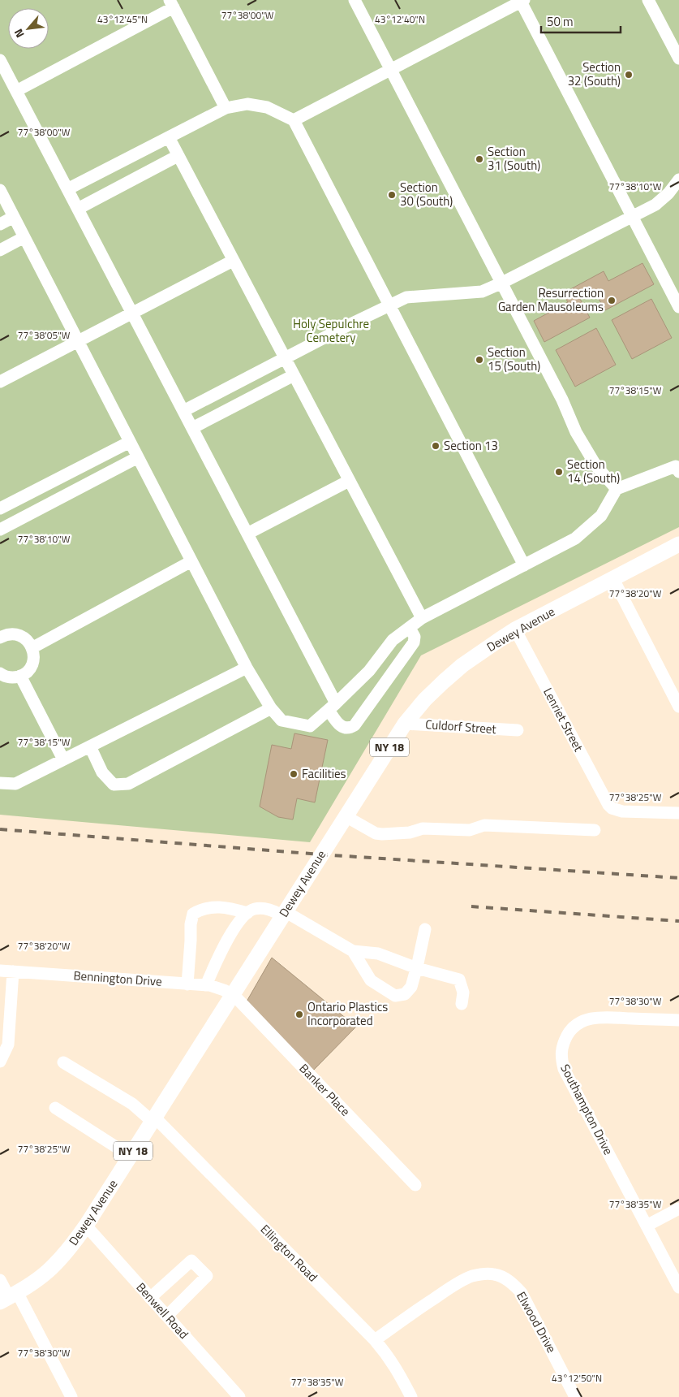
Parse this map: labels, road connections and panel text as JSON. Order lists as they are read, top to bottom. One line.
{"streets":{"main road":["Dewey Avenue","NY 18"],"street":["Lenriet Street","Culdorf Street","Bennington Drive","Banker Place","Southampton Drive","Ellington Road","Benwell Road","Elwood Drive"]},"crossings":[["Dewey Avenue","Lenriet Street"],["Dewey Avenue","Culdorf Street"],["Dewey Avenue","Bennington Drive"],["Dewey Avenue","Banker Place"],["Dewey Avenue","Ellington Road"],["Dewey Avenue","Benwell Road"],["Bennington Drive","Banker Place"],["Ellington Road","Elwood Drive"]],"parks":["Holy Sepulchre Cemetery"],"places":["Section 32 (South)","Section 31 (South)","Section 30 (South)","Resurrection Garden Mausoleums","Section 15 (South)","Section 13","Section 14 (South)","Facilities","Ontario Plastics Incorporated"],"scale_bar":"50 m","north":"bottom left","coordinates":["77°38'00\"W","43°12'45\"N","43°12'40\"N","77°38'10\"W","77°38'05\"W","77°38'15\"W","77°38'20\"W","77°38'25\"W","77°38'30\"W","77°38'35\"W","43°12'50\"N"]}
